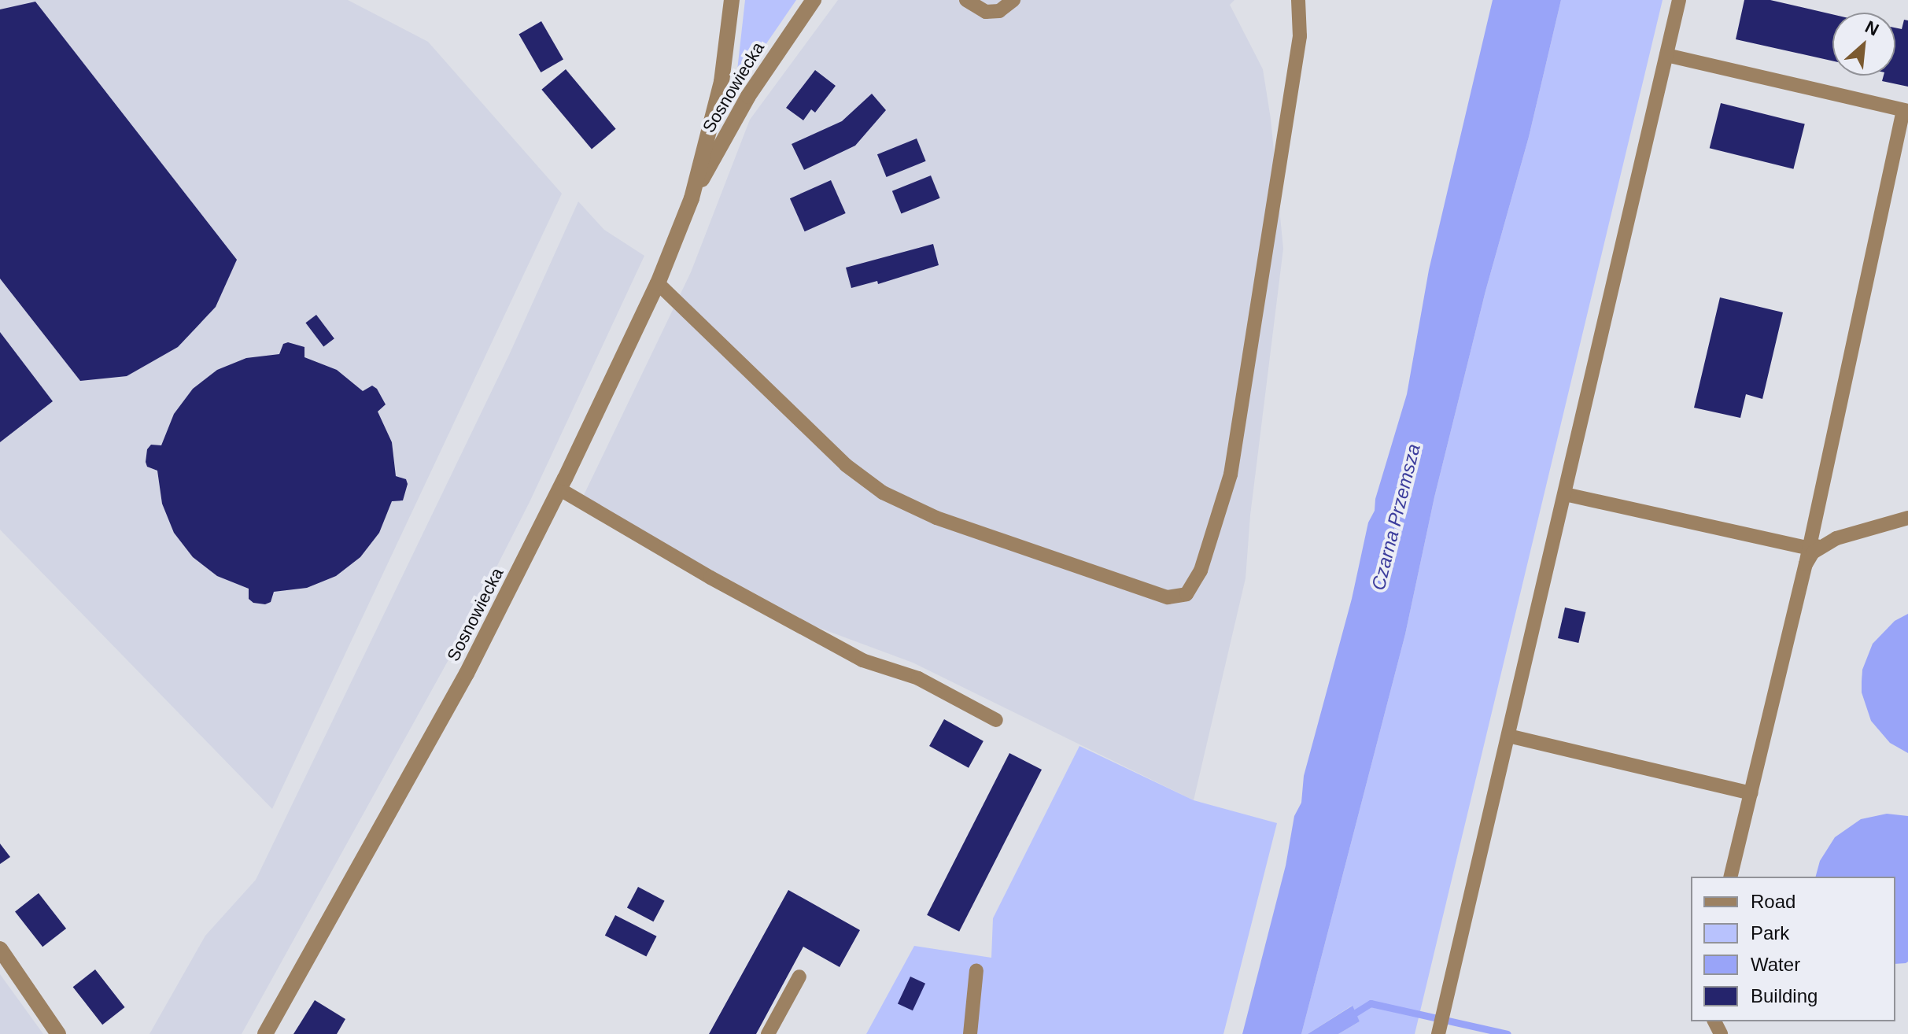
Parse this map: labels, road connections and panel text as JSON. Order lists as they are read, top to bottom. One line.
{"streets":{"street":["Sosnowiecka"]},"water":["Czarna Przemsza"],"legend":["Road","Park","Water","Building"],"north":"top right"}
